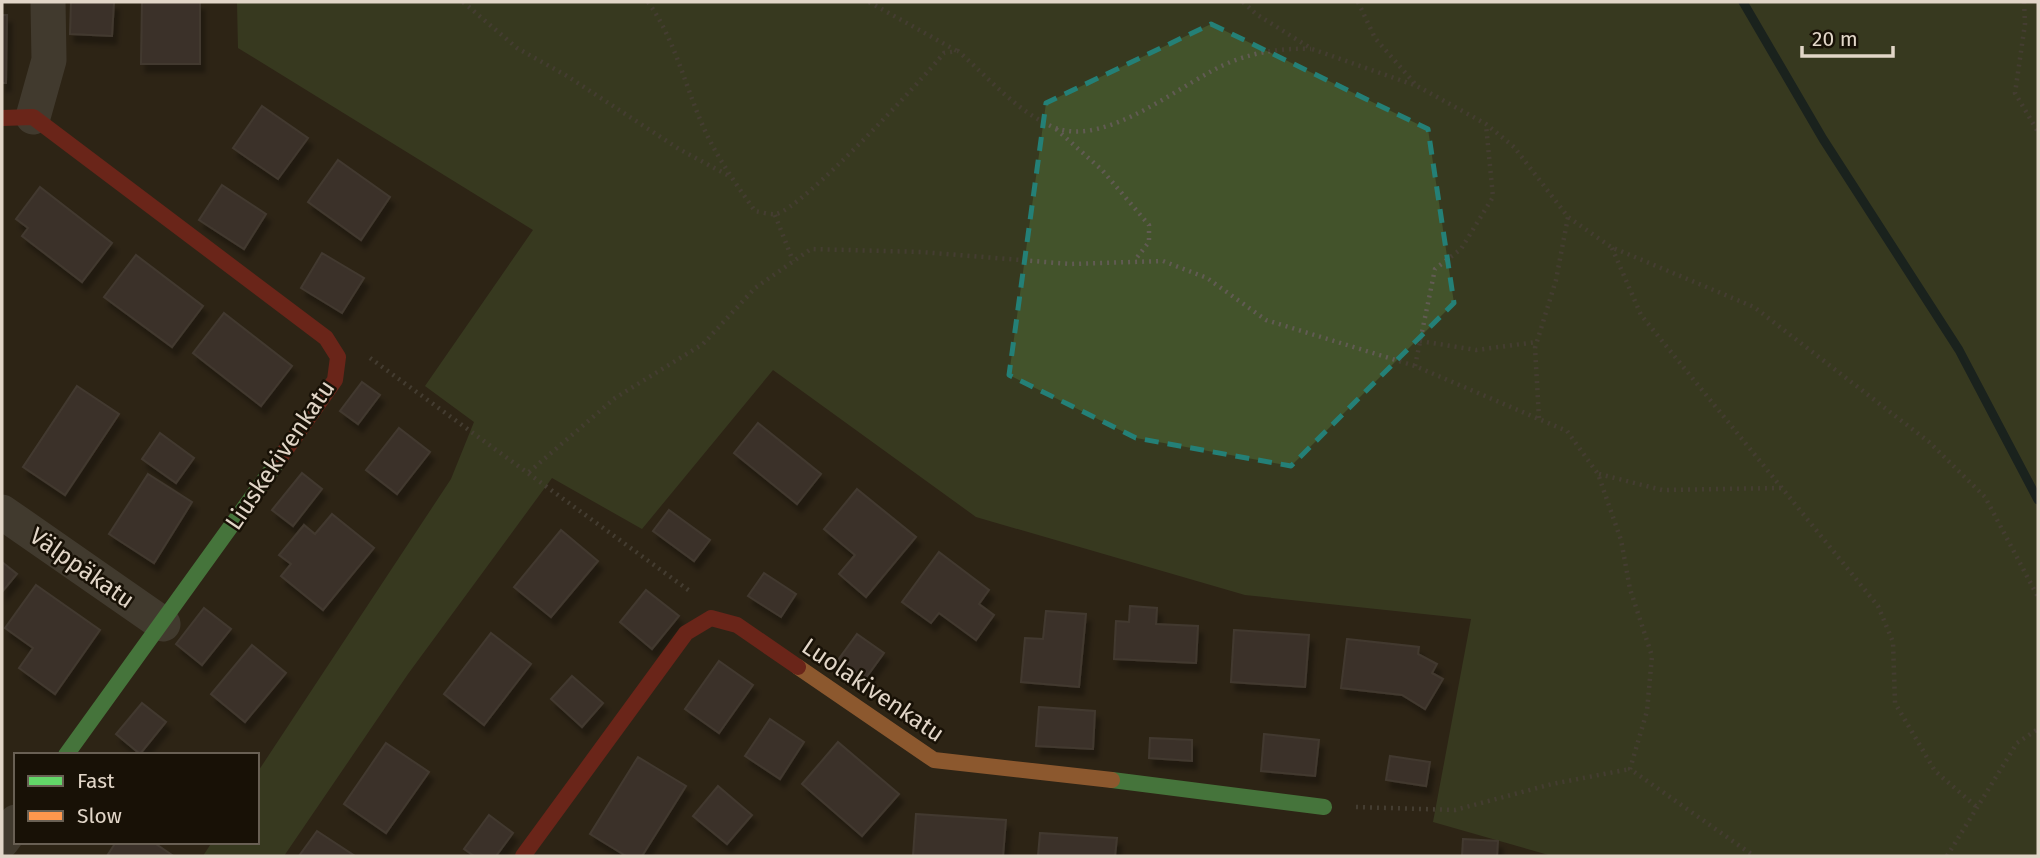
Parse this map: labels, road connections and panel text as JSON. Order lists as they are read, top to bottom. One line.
{"streets":{"street":["Liuskekivenkatu","Välppäkatu","Luolakivenkatu"]},"crossings":[["Liuskekivenkatu","Välppäkatu"]],"legend":["Fast","Slow"],"scale_bar":"20 m"}
